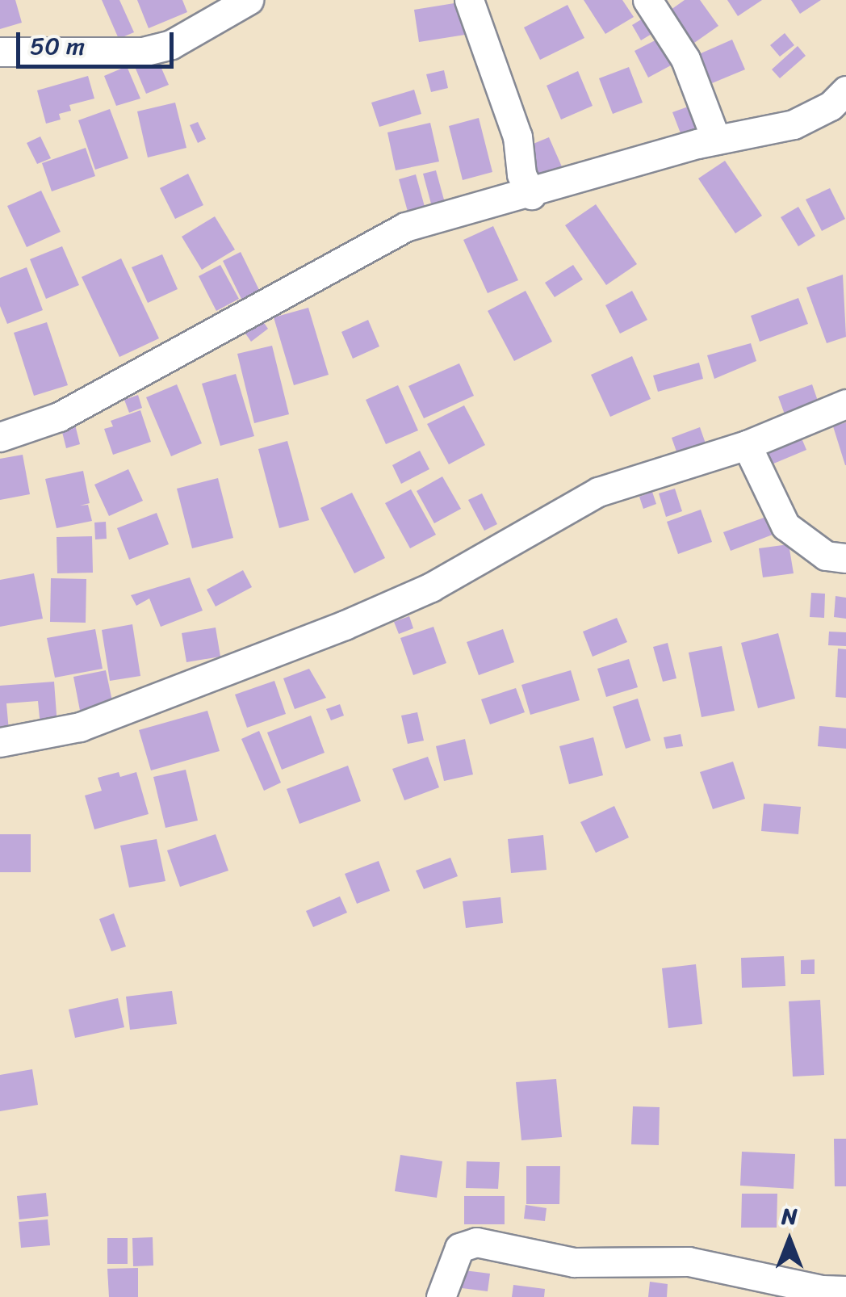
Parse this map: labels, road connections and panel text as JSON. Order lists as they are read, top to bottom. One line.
{"scale_bar":"50 m","north":"top"}
